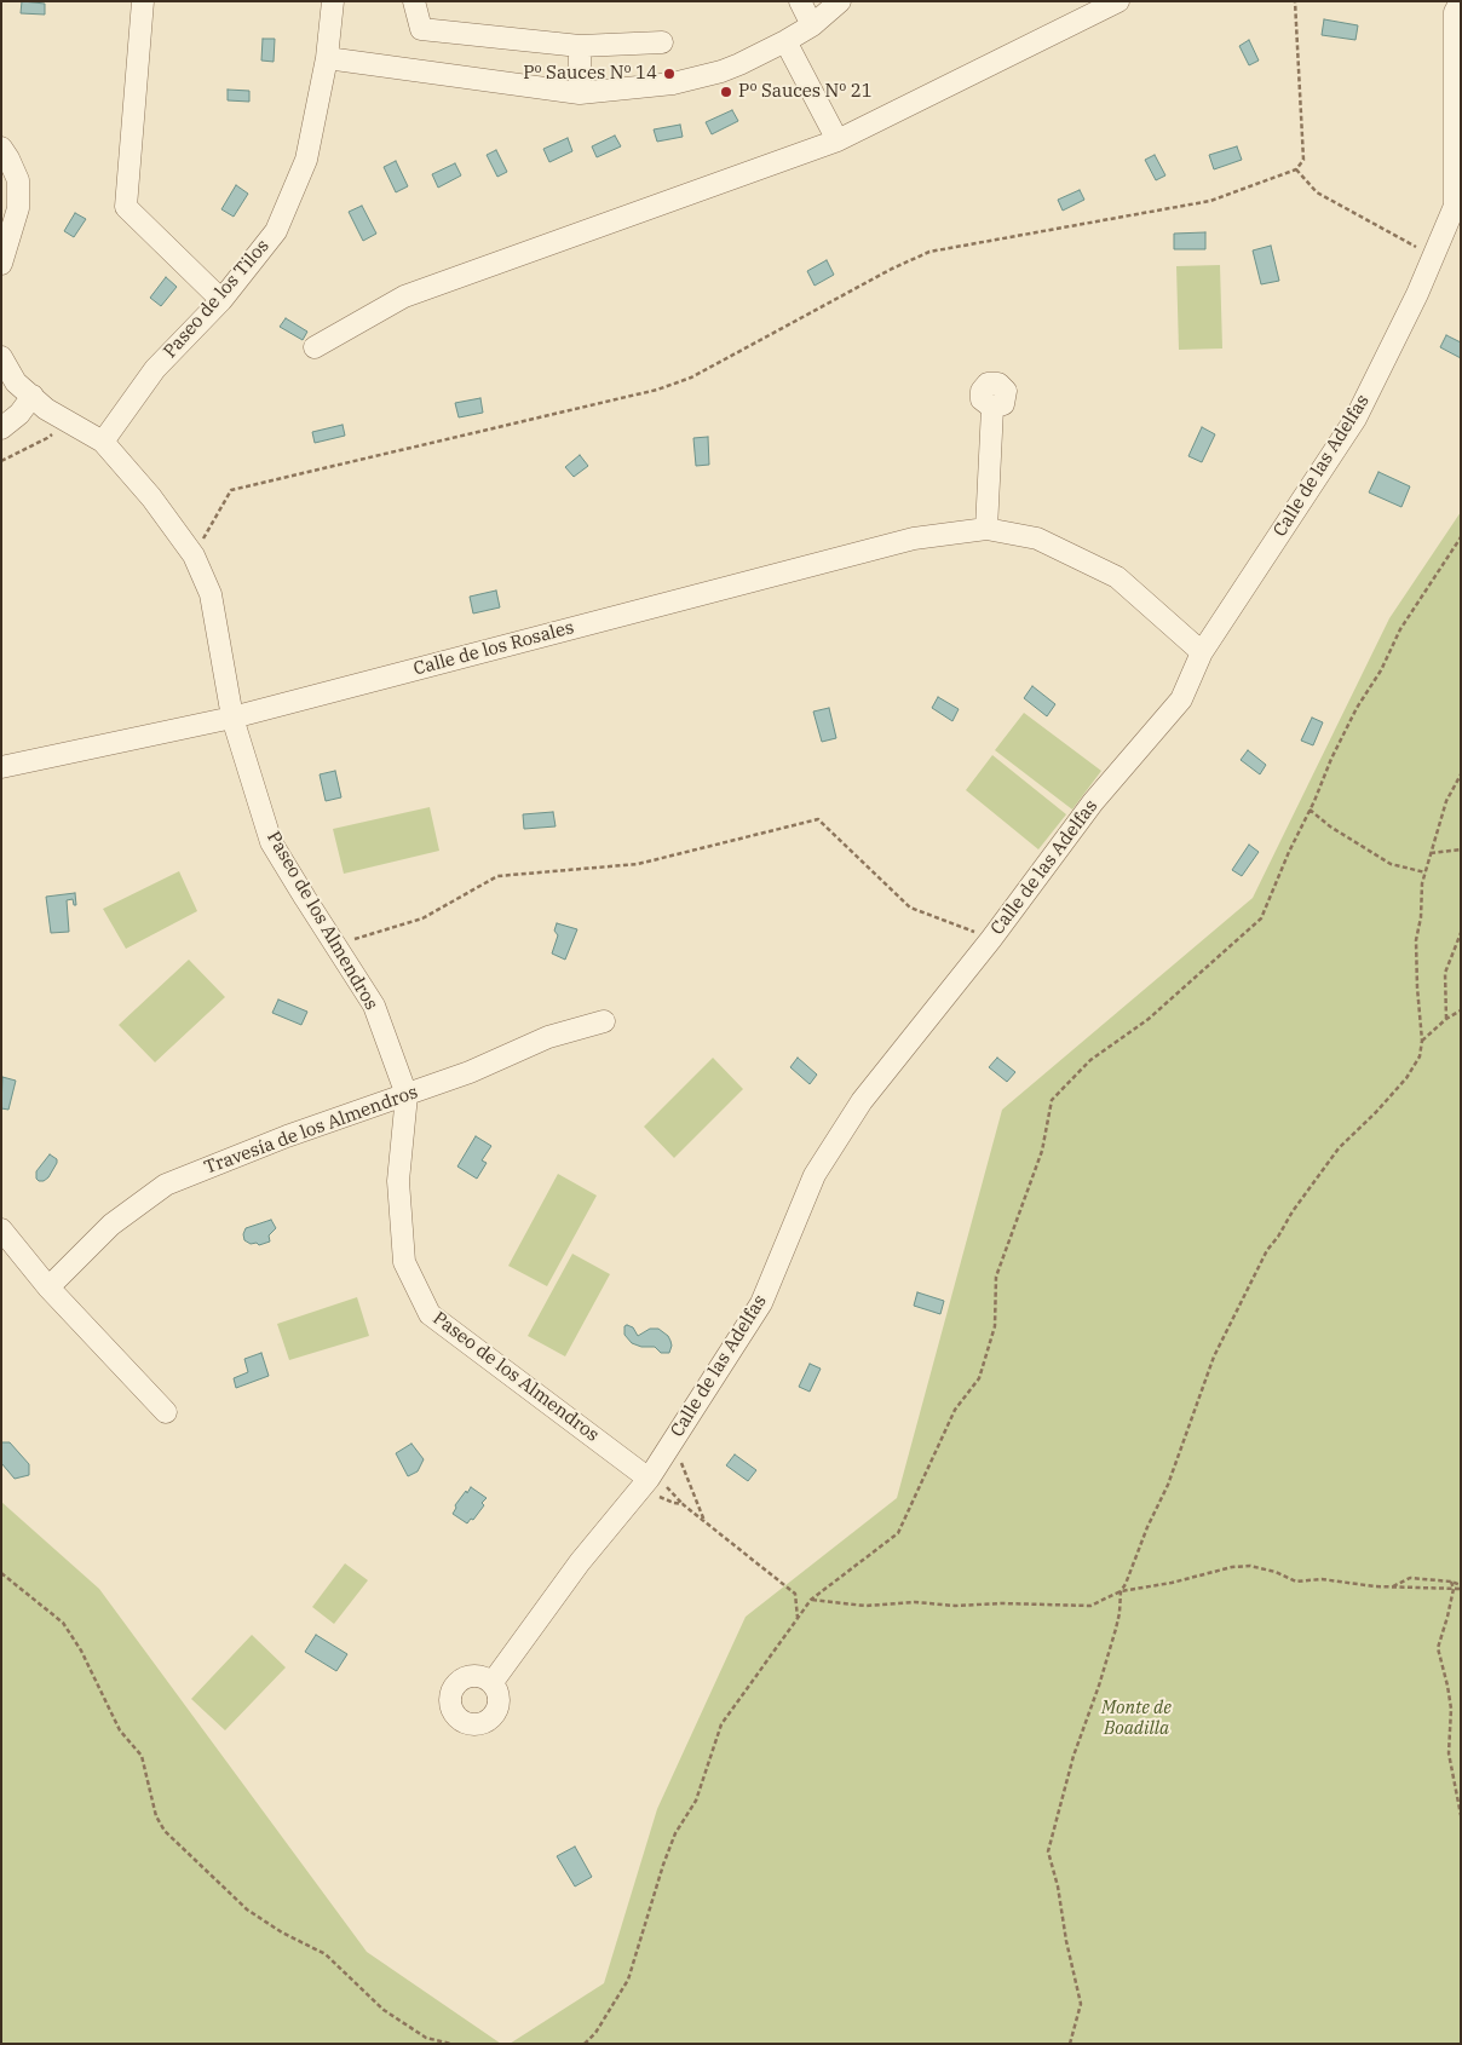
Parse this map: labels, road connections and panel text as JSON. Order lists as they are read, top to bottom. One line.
{"streets":{"street":["Paseo de los Tilos","Calle de las Adelfas","Calle de los Rosales","Paseo de los Almendros","Travesía de los Almendros"]},"crossings":[["Paseo de los Tilos","Paseo de los Almendros"],["Calle de las Adelfas","Calle de los Rosales"],["Calle de las Adelfas","Paseo de los Almendros"],["Calle de los Rosales","Paseo de los Almendros"],["Paseo de los Almendros","Travesía de los Almendros"]],"parks":["Monte de Boadilla"],"places":["Pº Sauces Nº 14","Pº Sauces Nº 21"]}
